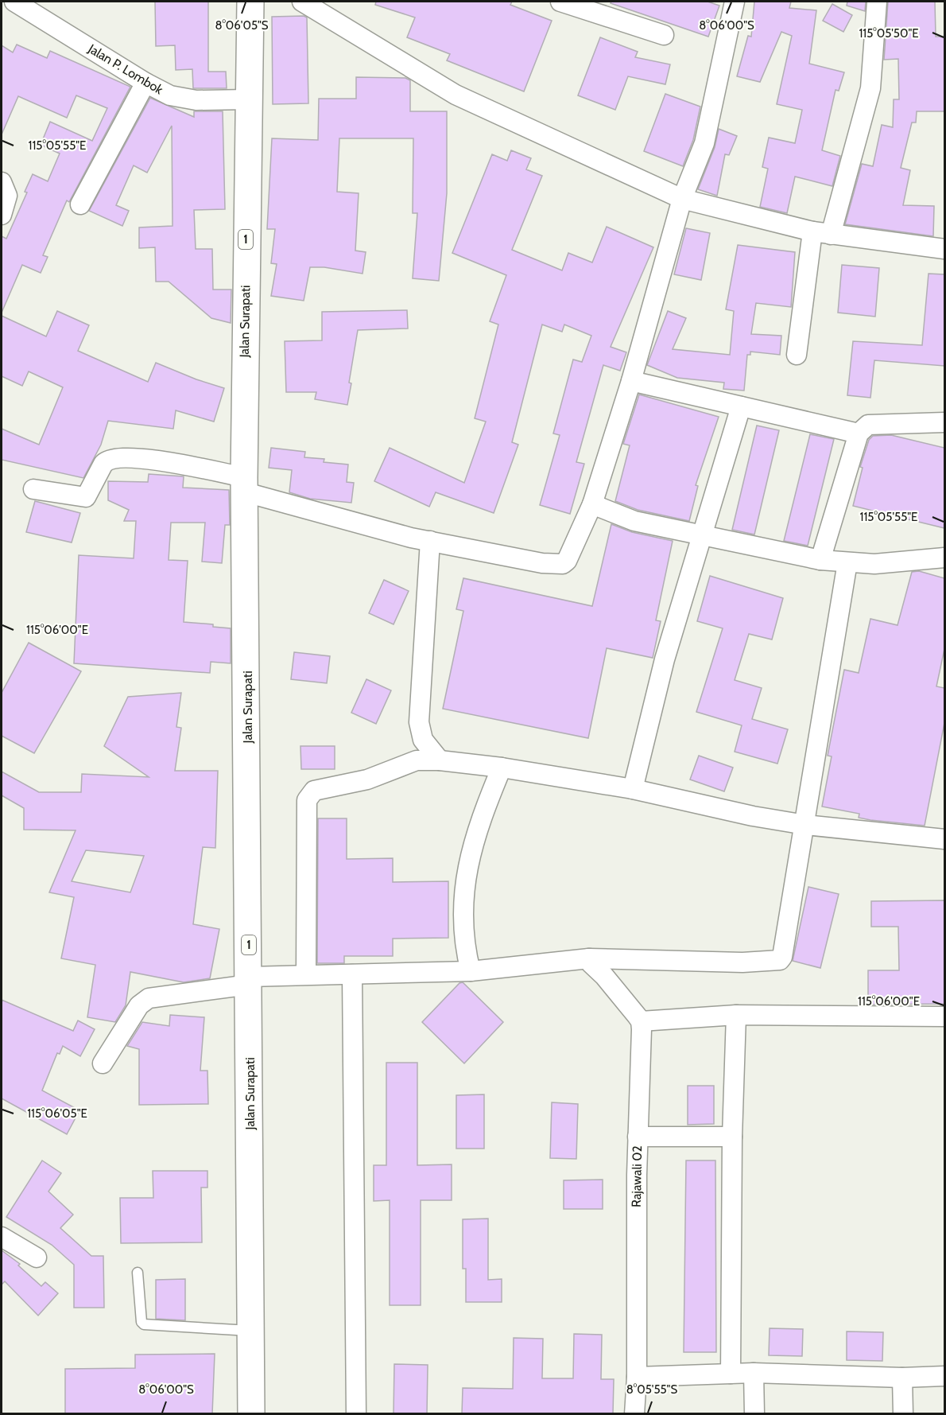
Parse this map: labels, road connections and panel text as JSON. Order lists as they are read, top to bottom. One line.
{"streets":{"highway":["1","Jalan Surapati"],"street":["Jalan P. Lombok","Rajawali 02"]},"crossings":[["Jalan P. Lombok","Jalan Surapati"]],"coordinates":["8°06'00\"S","8°06'05\"S","115°05'50\"E","115°05'55\"E","115°06'00\"E","115°06'05\"E","8°05'55\"S"]}
